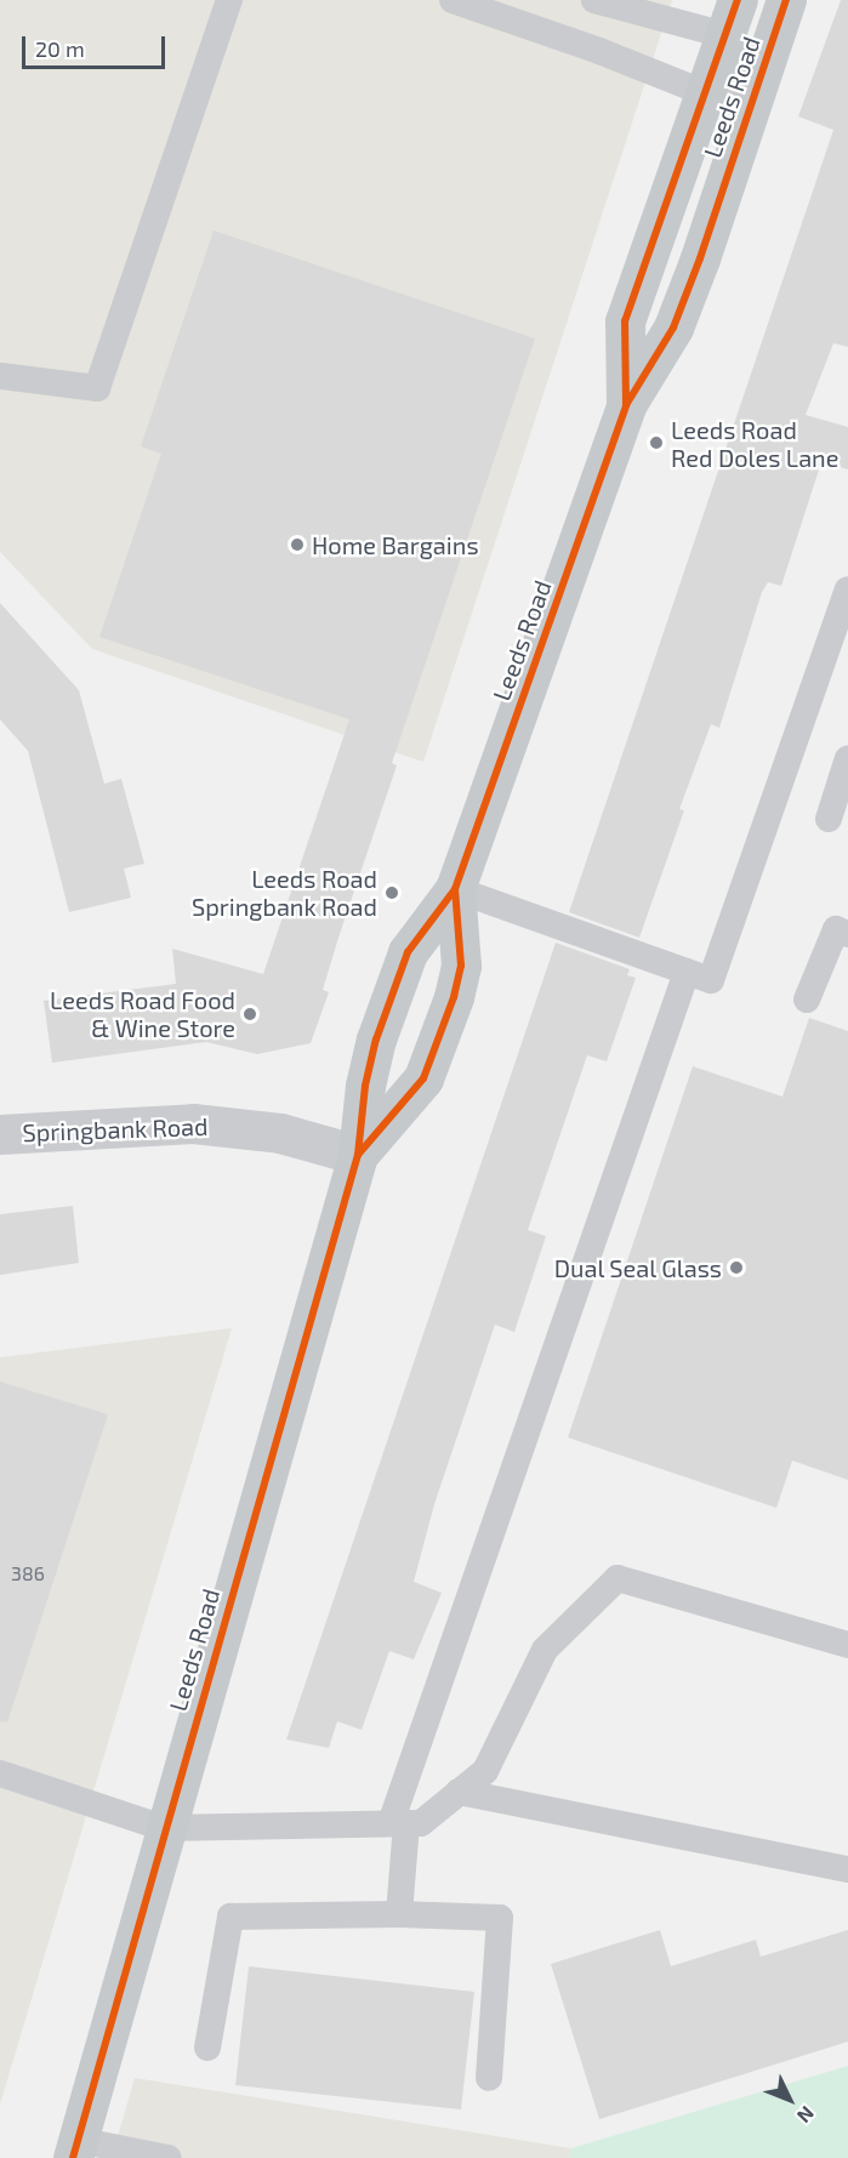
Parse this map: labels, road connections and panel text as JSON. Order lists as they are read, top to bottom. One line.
{"streets":{"main road":["Leeds Road"],"street":["Springbank Road"]},"crossings":[["Leeds Road","Springbank Road"]],"places":["Leeds Road Red Doles Lane","Home Bargains","Leeds Road Springbank Road","Leeds Road Food & Wine Store","Dual Seal Glass"],"house_numbers":["386"],"scale_bar":"20 m","north":"bottom right"}
